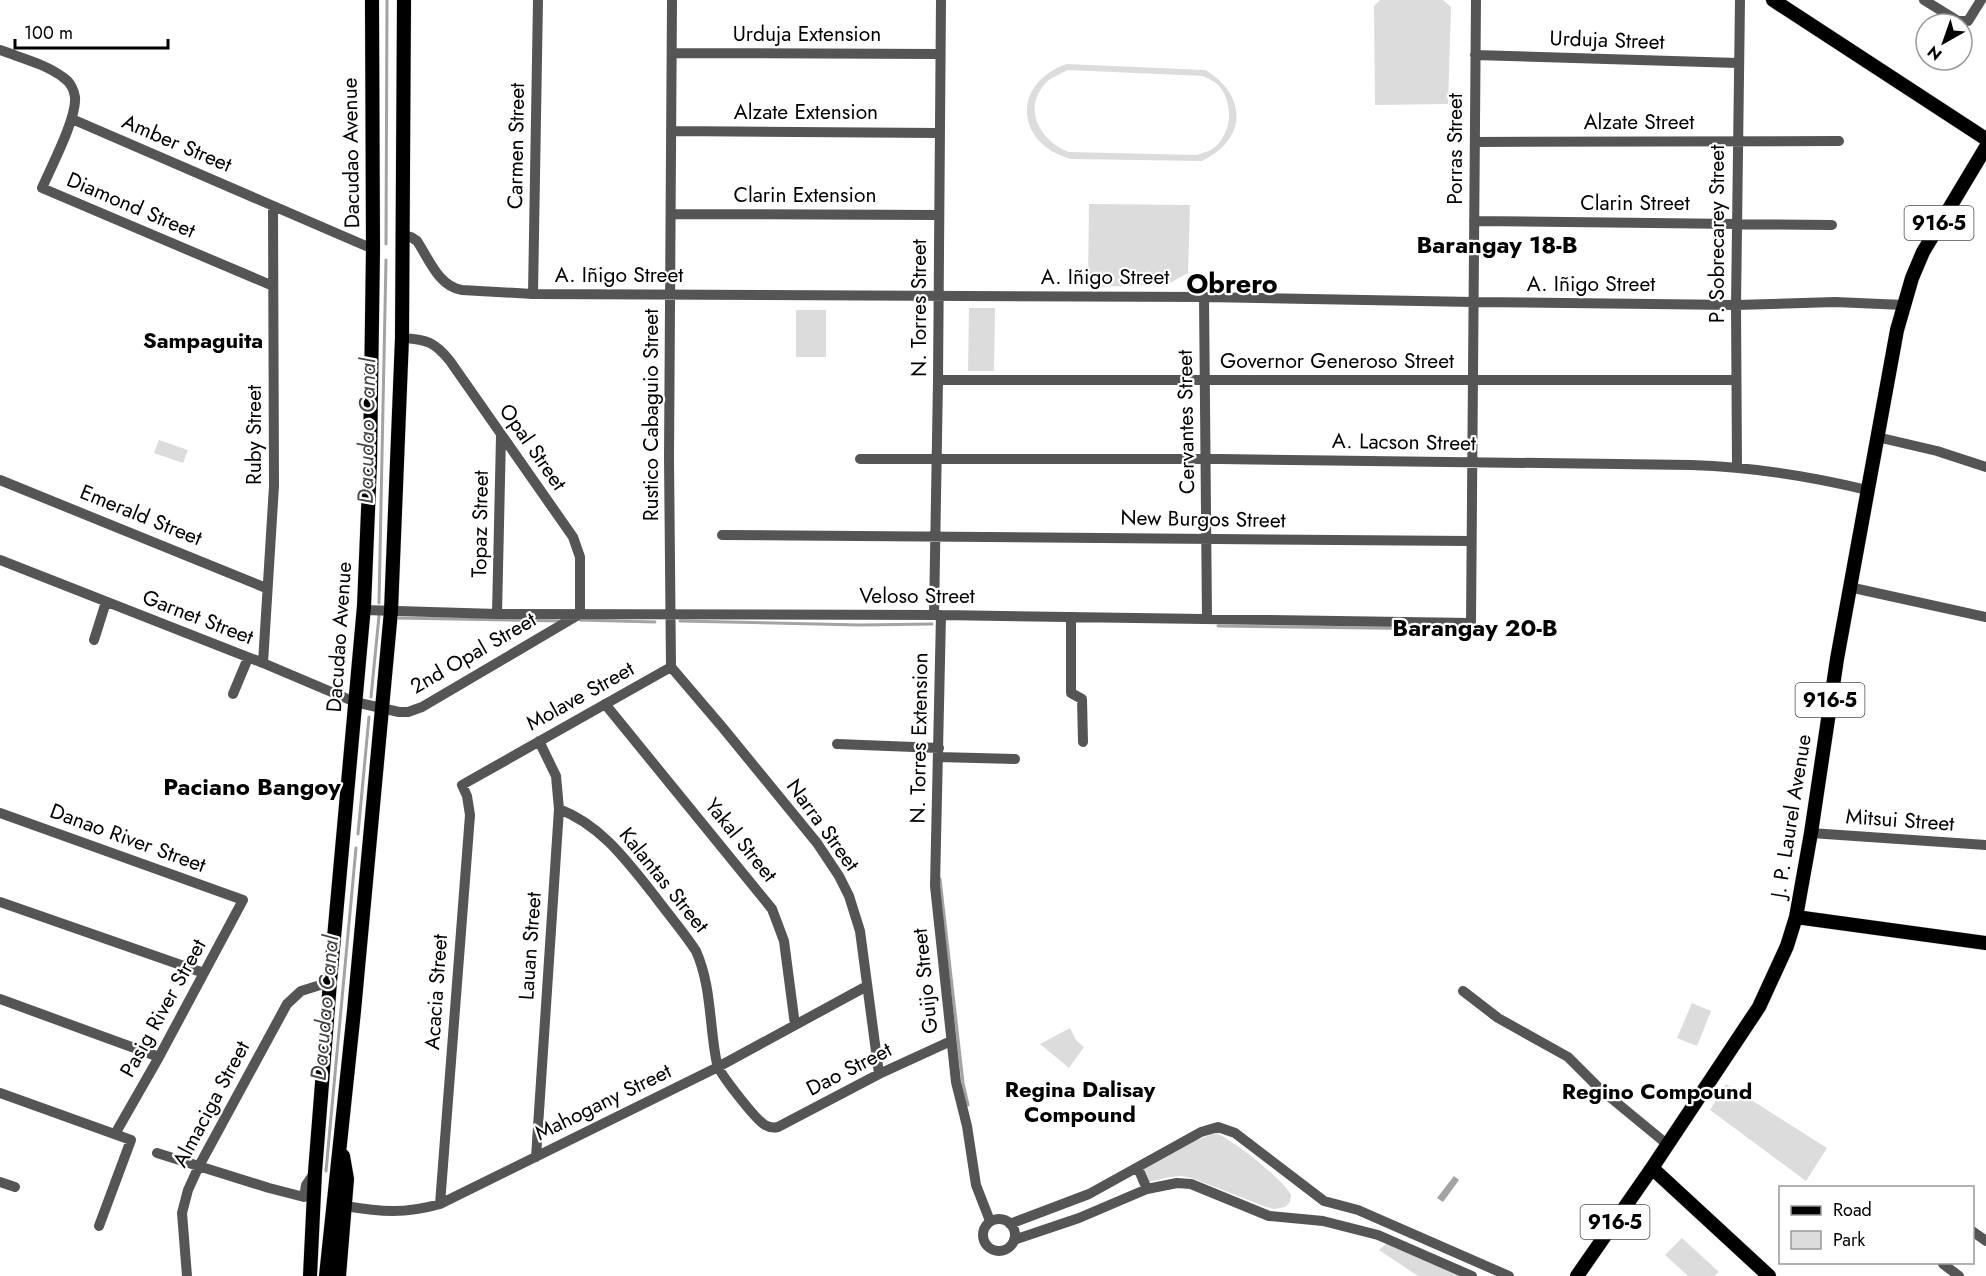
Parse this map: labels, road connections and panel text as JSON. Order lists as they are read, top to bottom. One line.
{"streets":{"main road":["Dacudao Avenue","916-5","J. P. Laurel Avenue"],"street":["Urduja Extension","Urduja Street","Alzate Extension","Alzate Street","Amber Street","Carmen Street","Porras Street","Clarin Extension","Clarin Street","Diamond Street","P. Sobrecarey Street","A. Iñigo Street","N. Torres Street","Governor Generoso Street","Rustico Cabaguio Street","Cervantes Street","Ruby Street","A. Lacson Street","Opal Street","Emerald Street","New Burgos Street","Topaz Street","Veloso Street","Garnet Street","2nd Opal Street","Molave Street","N. Torres Extension","Mitsui Street","Narra Street","Danao River Street","Yakal Street","Kalantas Street","Lauan Street","Guijo Street","Acacia Street","Pasig River Street","Dao Street","Mahogany Street","Almaciga Street"]},"crossings":[["Urduja Extension","N. Torres Street"],["Urduja Extension","Rustico Cabaguio Street"],["Urduja Street","Porras Street"],["Urduja Street","P. Sobrecarey Street"],["Alzate Extension","N. Torres Street"],["Alzate Extension","Rustico Cabaguio Street"],["Alzate Street","Porras Street"],["Alzate Street","P. Sobrecarey Street"],["Amber Street","Dacudao Avenue"],["Amber Street","Diamond Street"],["Amber Street","Ruby Street"],["Carmen Street","A. Iñigo Street"],["Porras Street","Clarin Street"],["Porras Street","A. Iñigo Street"],["Porras Street","Governor Generoso Street"],["Porras Street","A. Lacson Street"],["Porras Street","New Burgos Street"],["Porras Street","Veloso Street"],["Dacudao Avenue","Veloso Street"],["Dacudao Avenue","Garnet Street"],["Dacudao Avenue","Almaciga Street"],["Clarin Extension","N. Torres Street"],["Clarin Extension","Rustico Cabaguio Street"],["Clarin Street","P. Sobrecarey Street"],["Diamond Street","Ruby Street"],["P. Sobrecarey Street","A. Iñigo Street"],["P. Sobrecarey Street","Governor Generoso Street"],["P. Sobrecarey Street","A. Lacson Street"],["A. Iñigo Street","N. Torres Street"],["A. Iñigo Street","Rustico Cabaguio Street"],["A. Iñigo Street","Cervantes Street"],["A. Iñigo Street","J. P. Laurel Avenue"],["N. Torres Street","Governor Generoso Street"],["N. Torres Street","A. Lacson Street"],["N. Torres Street","New Burgos Street"],["N. Torres Street","Veloso Street"],["N. Torres Street","N. Torres Extension"],["Governor Generoso Street","Cervantes Street"],["Rustico Cabaguio Street","Veloso Street"],["Cervantes Street","A. Lacson Street"],["Cervantes Street","New Burgos Street"],["Cervantes Street","Veloso Street"],["Ruby Street","Emerald Street"],["Ruby Street","Garnet Street"],["A. Lacson Street","J. P. Laurel Avenue"],["Opal Street","Topaz Street"],["Opal Street","Veloso Street"],["Opal Street","2nd Opal Street"],["Topaz Street","Veloso Street"],["Veloso Street","2nd Opal Street"],["Veloso Street","N. Torres Extension"],["Garnet Street","2nd Opal Street"],["Molave Street","Narra Street"],["Molave Street","Yakal Street"],["Molave Street","Lauan Street"],["Molave Street","Acacia Street"],["N. Torres Extension","Guijo Street"],["J. P. Laurel Avenue","Mitsui Street"],["Narra Street","Dao Street"],["Narra Street","Mahogany Street"],["Danao River Street","Pasig River Street"],["Yakal Street","Mahogany Street"],["Kalantas Street","Lauan Street"],["Kalantas Street","Dao Street"],["Kalantas Street","Mahogany Street"],["Lauan Street","Mahogany Street"],["Guijo Street","Dao Street"],["Acacia Street","Mahogany Street"]],"districts":["Barangay 18-B","Obrero","Sampaguita","Barangay 20-B","Paciano Bangoy","Regina Dalisay Compound","Regino Compound"],"water":["Dacudao Canal"],"legend":["Road","Park"],"scale_bar":"100 m","north":"bottom left"}
